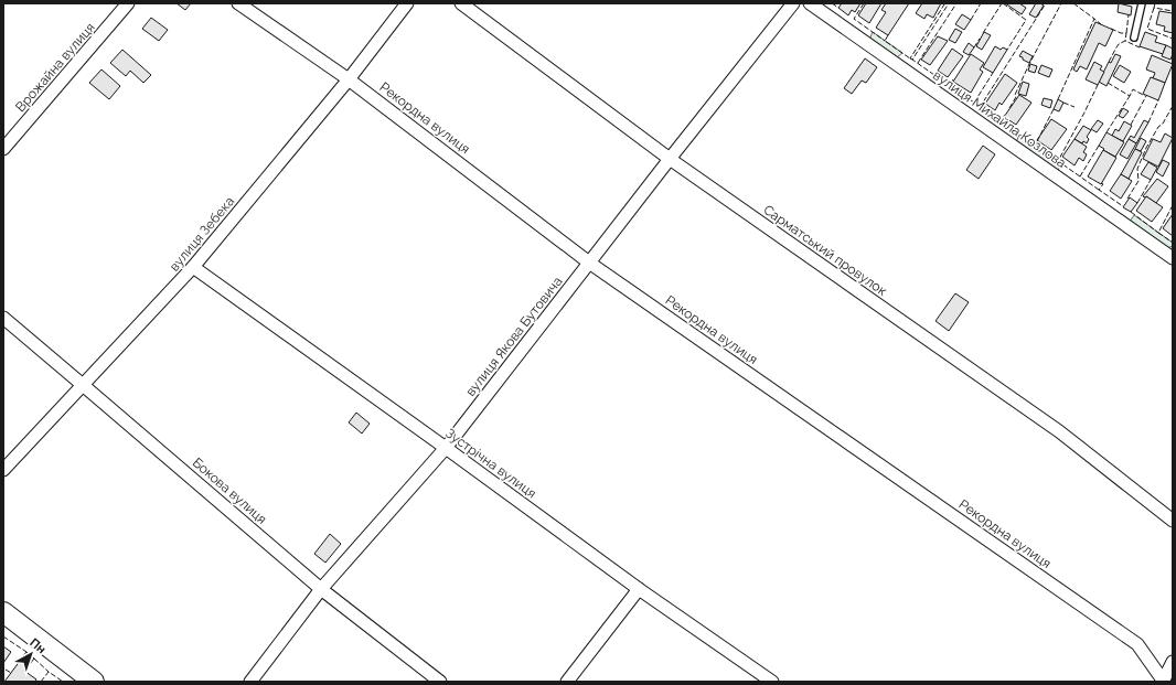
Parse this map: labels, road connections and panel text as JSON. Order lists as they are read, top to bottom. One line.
{"streets":{"street":["Врожайна вулиця","Рекордна вулиця","вулиця Михайла Козлова","вулиця Зебека","Сарматський провулок","вулиця Якова Бутовича","Зустрічна вулиця","Бокова вулиця"]},"crossings":[["Рекордна вулиця","вулиця Зебека"],["Рекордна вулиця","вулиця Якова Бутовича"],["вулиця Зебека","Зустрічна вулиця"],["вулиця Зебека","Бокова вулиця"],["Сарматський провулок","вулиця Якова Бутовича"],["вулиця Якова Бутовича","Зустрічна вулиця"],["вулиця Якова Бутовича","Бокова вулиця"]],"north":"top right"}
